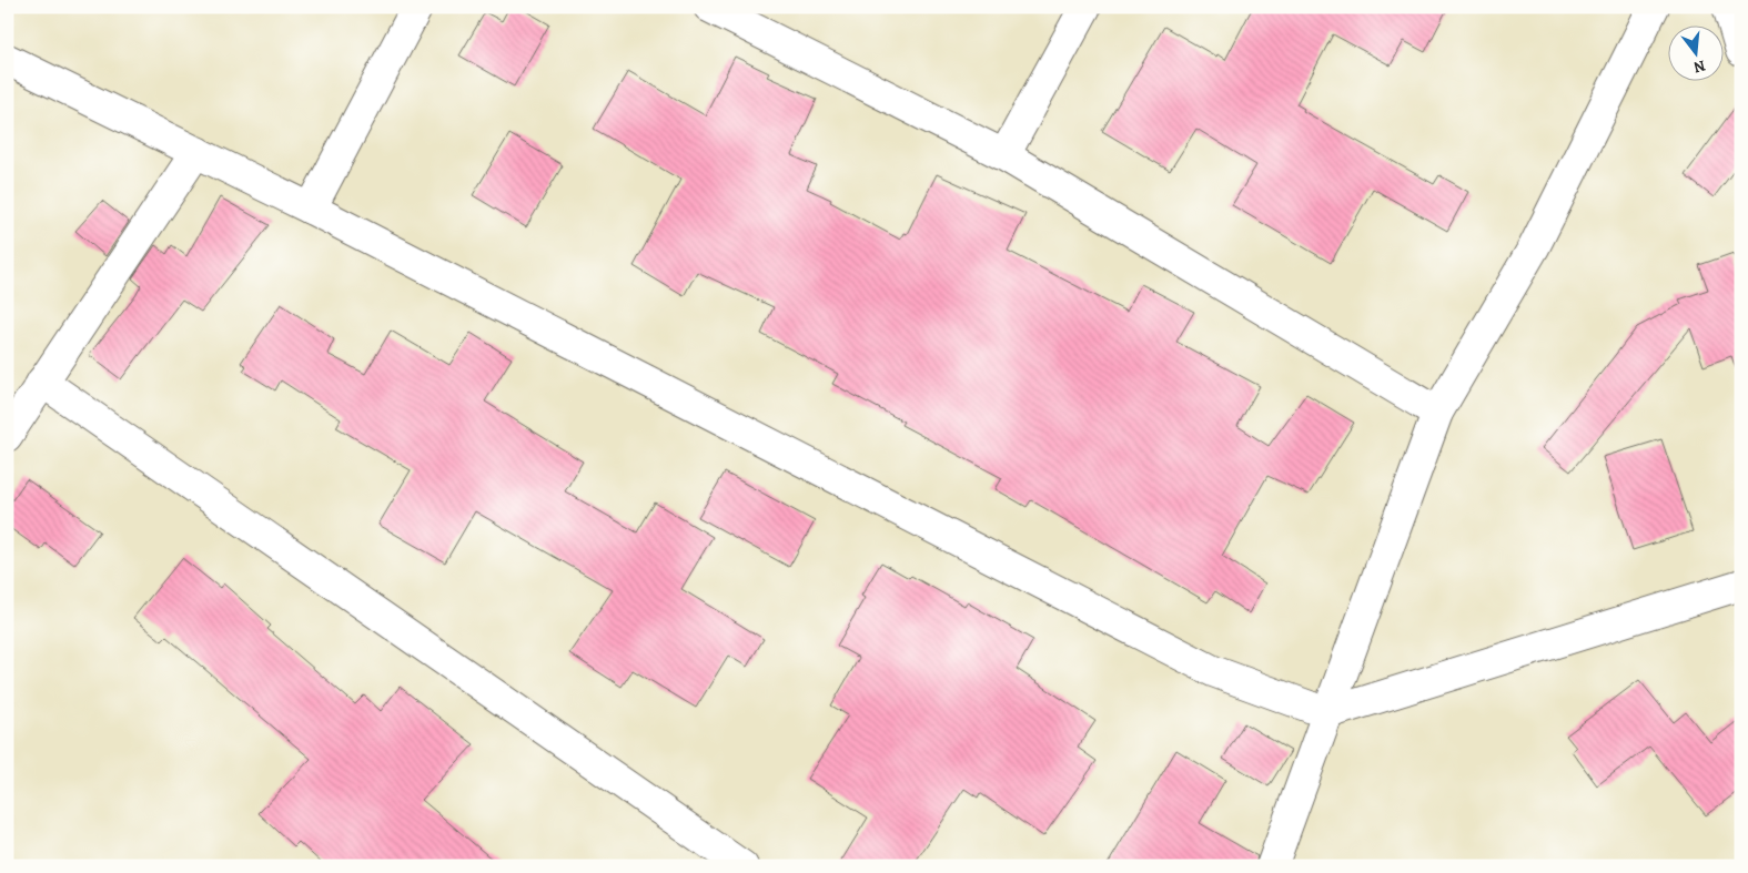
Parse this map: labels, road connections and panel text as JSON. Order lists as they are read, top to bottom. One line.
{"north":"bottom"}
